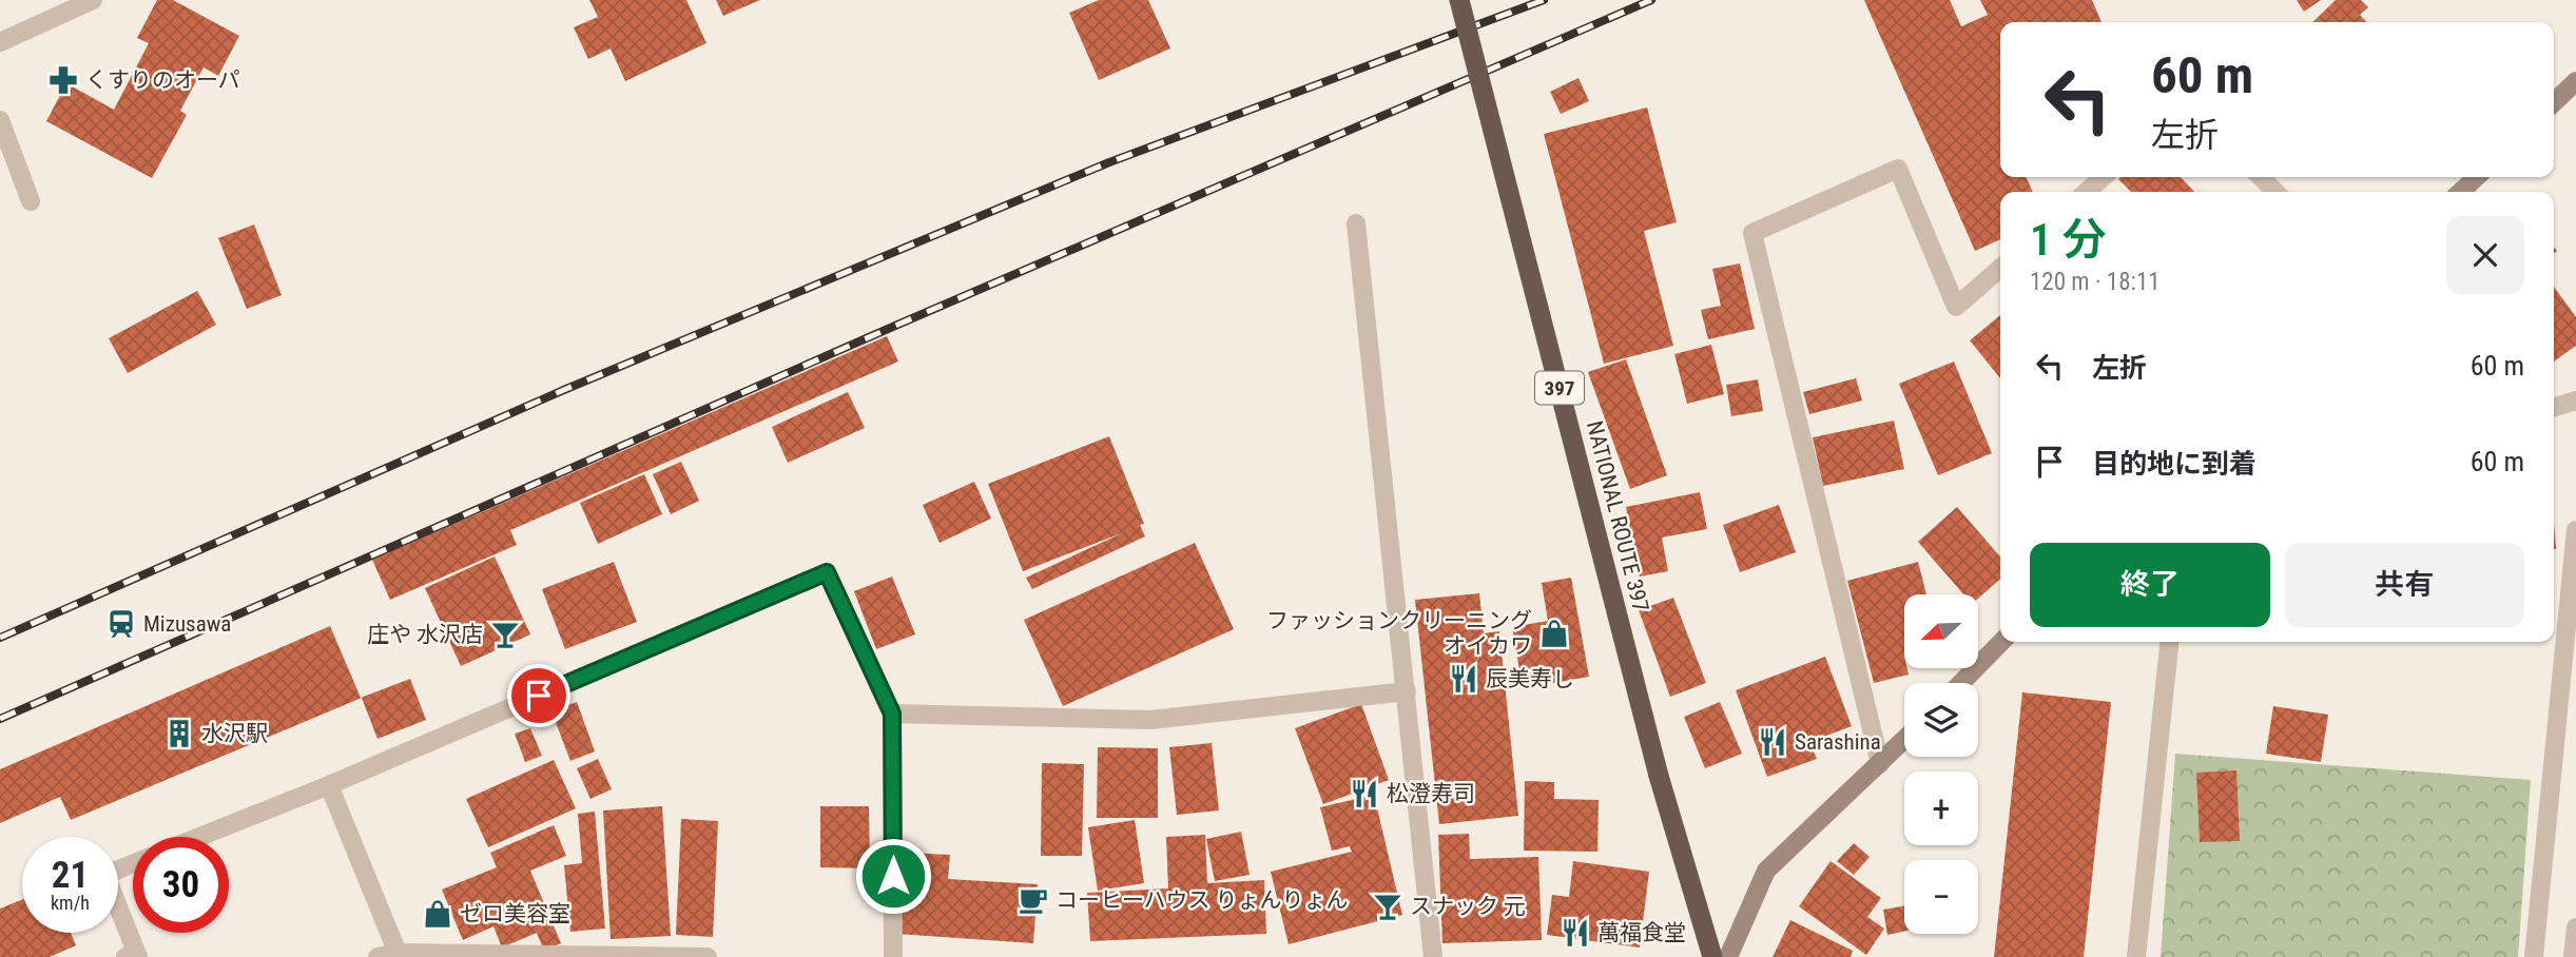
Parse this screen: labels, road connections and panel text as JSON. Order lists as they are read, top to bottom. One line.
{"streets":{"highway":["397","NATIONAL ROUTE 397"]},"places":{"pharmacy":["くすりのオーパ"],"station":["Mizusawa"],"shop":["ファッションクリーニング オイカワ","ゼロ美容室"],"bar":["庄や 水沢店","スナック 元"],"restaurant":["辰美寿し","Sarashina","松澄寿司","萬福食堂"],"building":["水沢駅"],"cafe":["コーヒーハウス りょんりょん"]},"north":"bottom left","page":{"turn":["60 m","左折"],"heading":["1 分","120 m · 18:11"],"list":[{"name":"左折","value":"60 m"},{"name":"目的地に到着","value":"60 m"}],"buttons":["終了","共有"],"map_buttons":["+","−"],"speed":"21 km/h","limit":"30"}}
